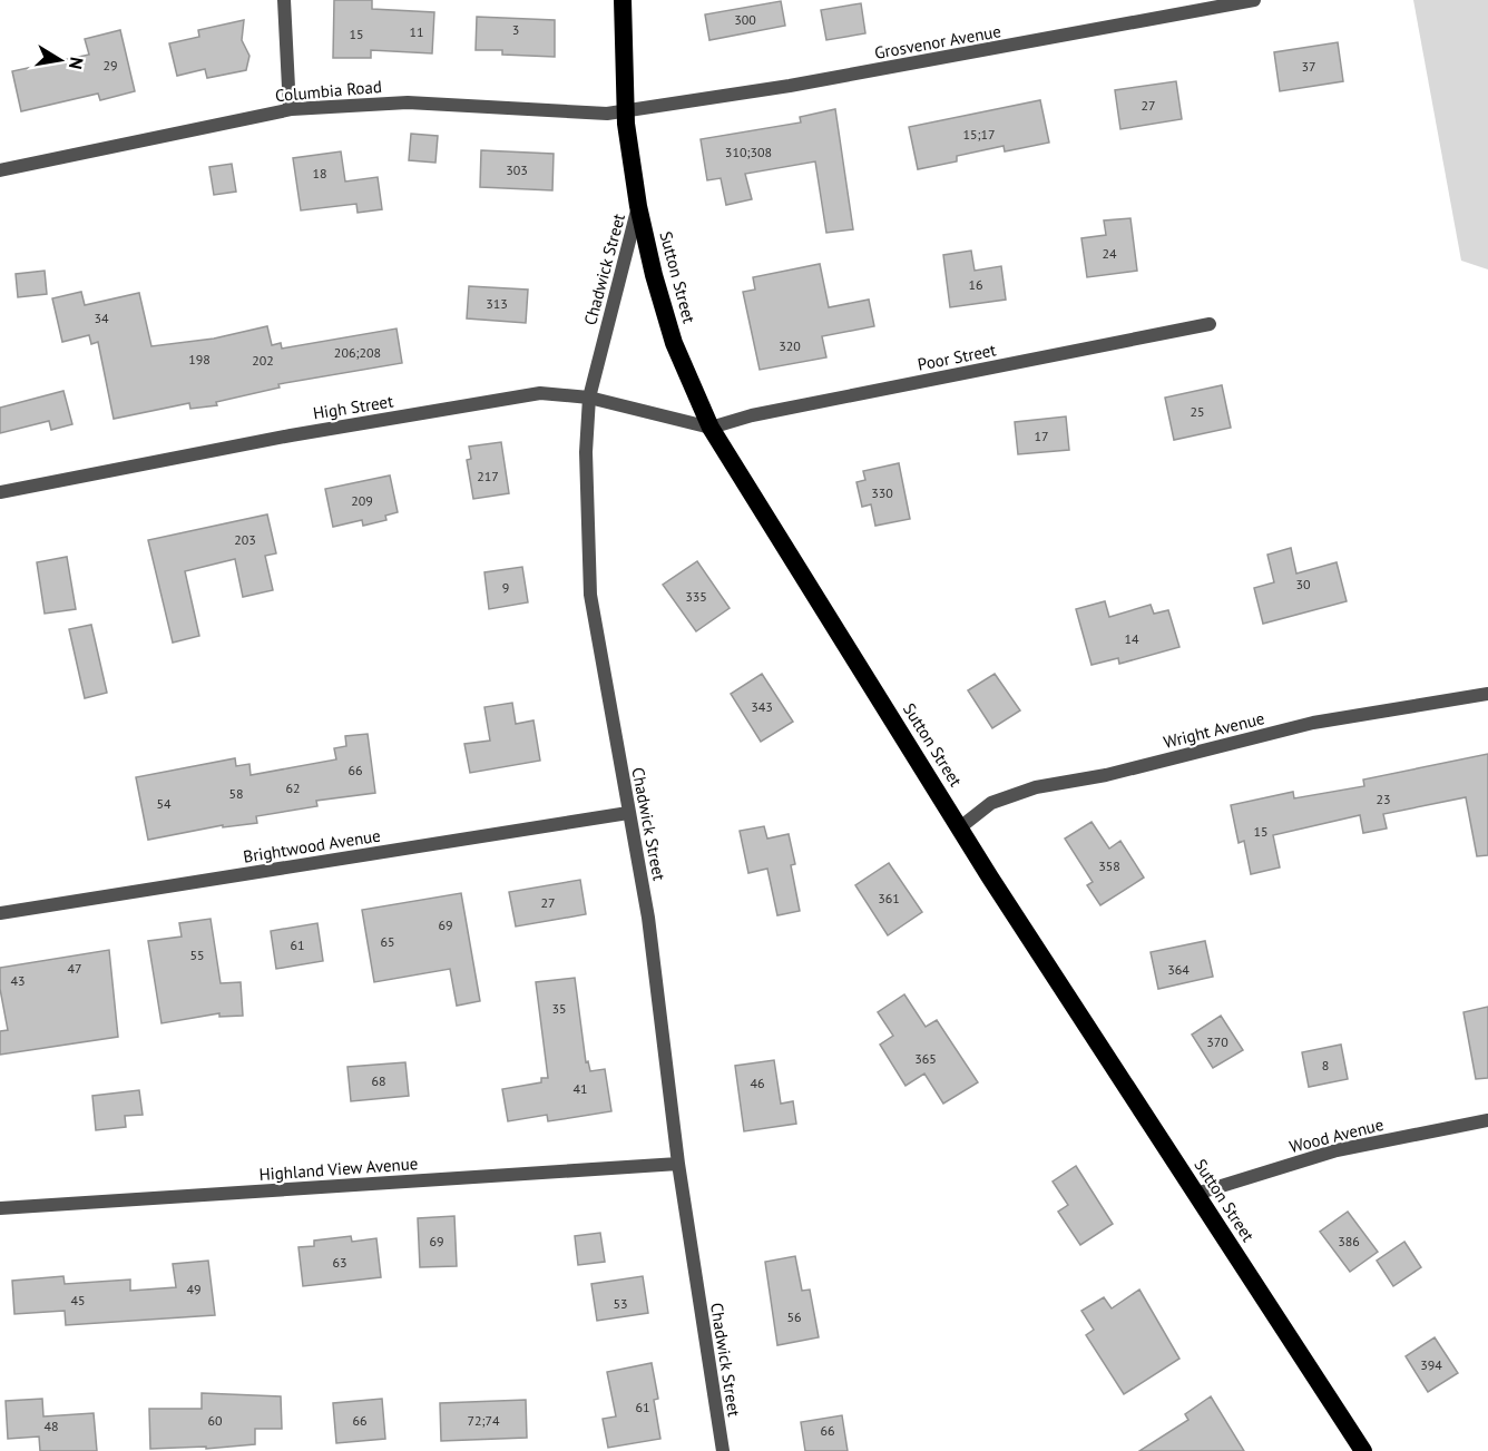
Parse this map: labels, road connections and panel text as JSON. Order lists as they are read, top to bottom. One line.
{"streets":{"highway":["Sutton Street"],"street":["Grosvenor Avenue","Columbia Road","Chadwick Street","Poor Street","High Street","Wright Avenue","Brightwood Avenue","Wood Avenue","Highland View Avenue"]},"crossings":[["Grosvenor Avenue","Columbia Road"],["Grosvenor Avenue","Sutton Street"],["Columbia Road","Sutton Street"],["Chadwick Street","Sutton Street"],["Chadwick Street","High Street"],["Chadwick Street","Brightwood Avenue"],["Chadwick Street","Highland View Avenue"],["Sutton Street","Poor Street"],["Sutton Street","High Street"],["Sutton Street","Wright Avenue"],["Sutton Street","Wood Avenue"],["Poor Street","High Street"]],"house_numbers":["300","3","11","15","29","37","27","15;17","310;308","303","18","24","16","313","34","320","206;208","198","202","25","17","217","330","209","203","30","9","335","14","343","66","62","58","23","54","15","358","361","27","69","65","61","55","47","364","43","35","370","365","8","68","46","41","69","386","63","49","45","53","56","394","61","60","66","72;74","48","66"],"north":"right"}
